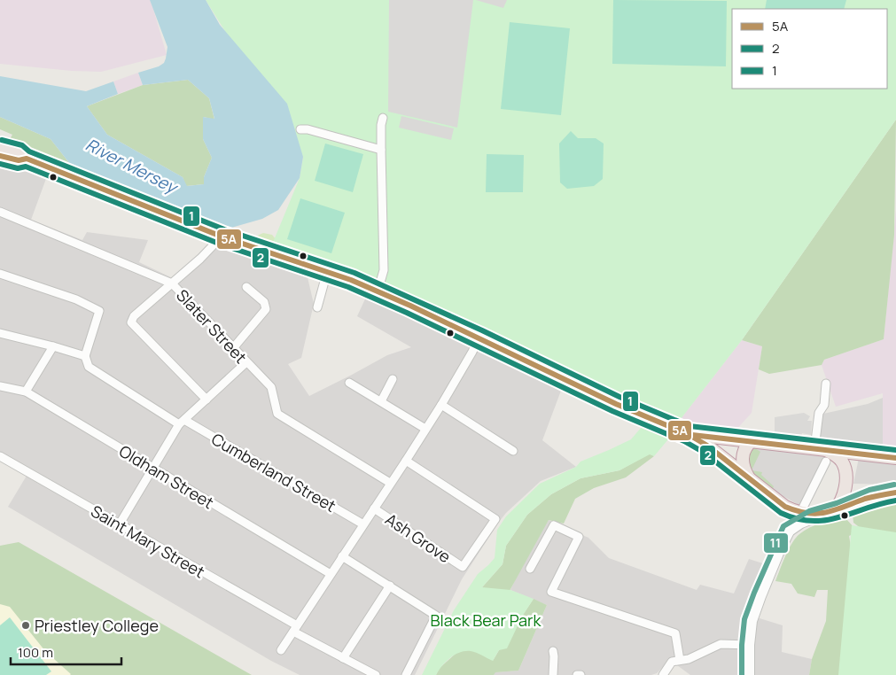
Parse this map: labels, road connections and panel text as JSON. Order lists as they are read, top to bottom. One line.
{"streets":{"street":["Slater Street","Cumberland Street","Oldham Street","Ash Grove","Saint Mary Street"]},"water":["River Mersey"],"parks":["Black Bear Park"],"places":["Priestley College"],"lines":["transit line 1","transit line 5A","transit line 2","transit line 11"],"legend":["5A","2","1"],"scale_bar":"100 m"}
